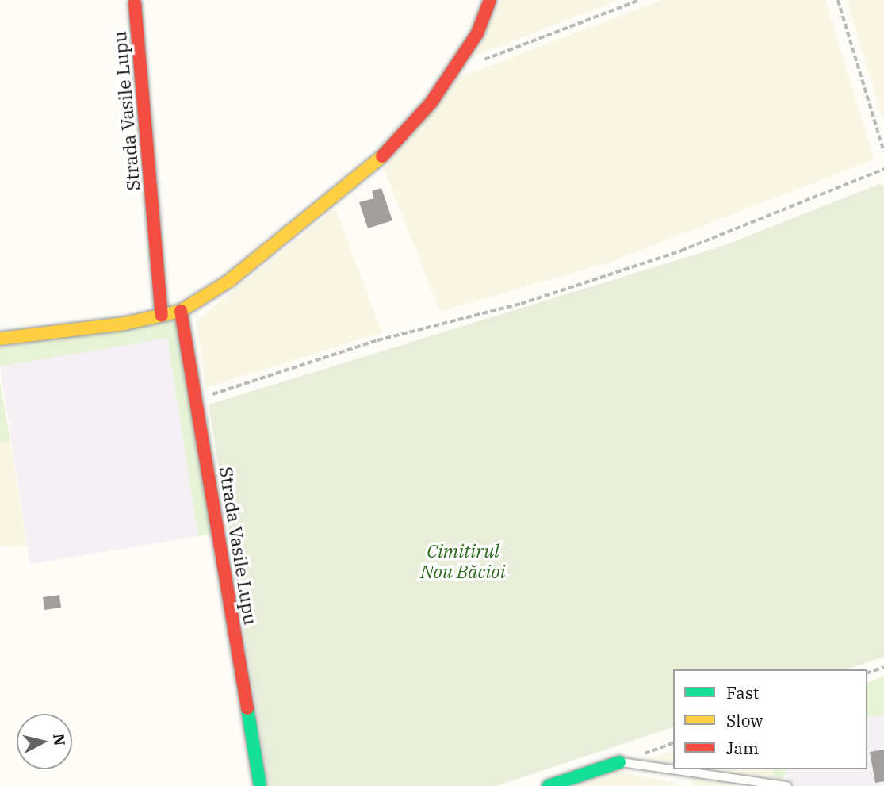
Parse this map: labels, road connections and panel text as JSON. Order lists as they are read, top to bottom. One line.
{"streets":{"street":["Strada Vasile Lupu"]},"parks":["Cimitirul Nou Băcioi"],"legend":["Fast","Slow","Jam"],"north":"right"}
